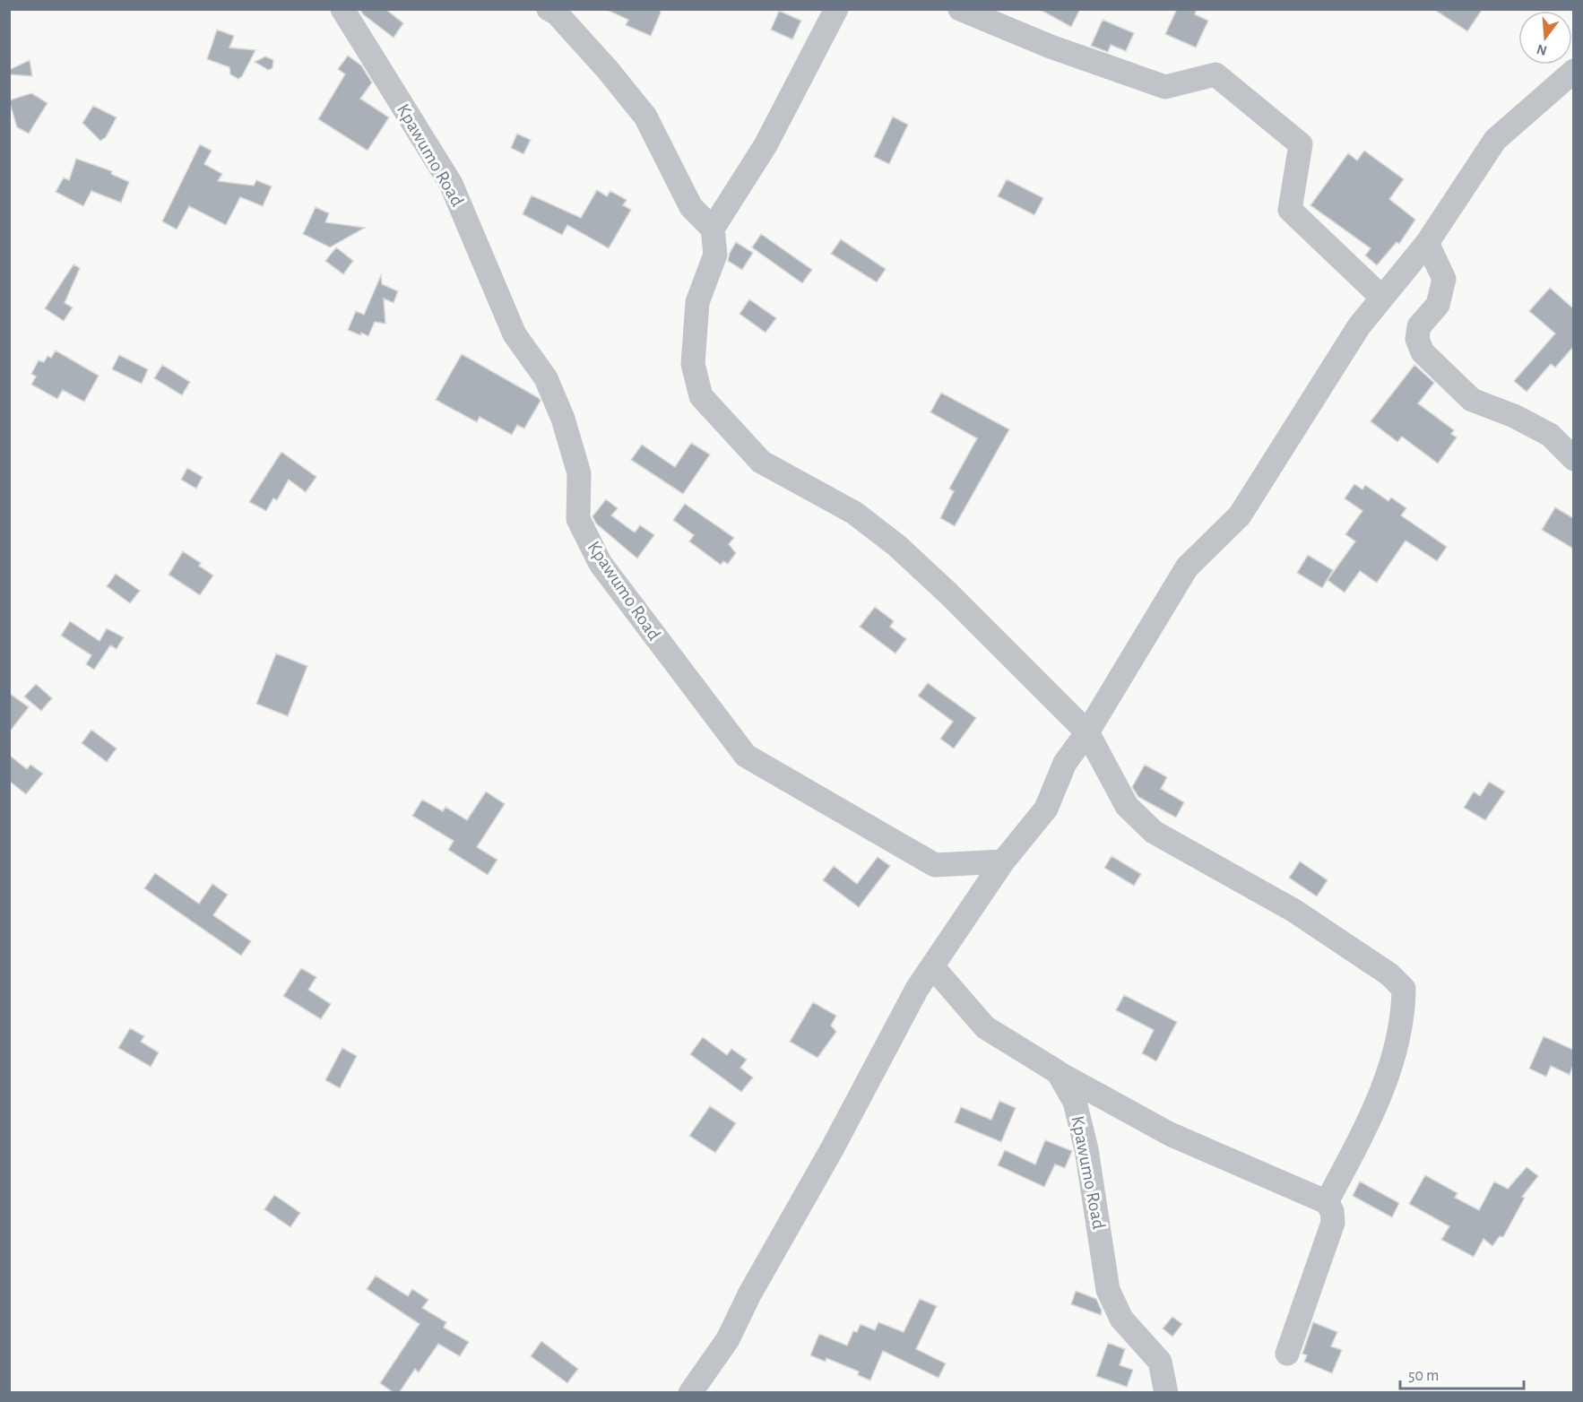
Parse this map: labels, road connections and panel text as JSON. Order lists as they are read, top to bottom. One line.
{"streets":{"street":["Kpawumo Road"]},"scale_bar":"50 m","north":"bottom"}
